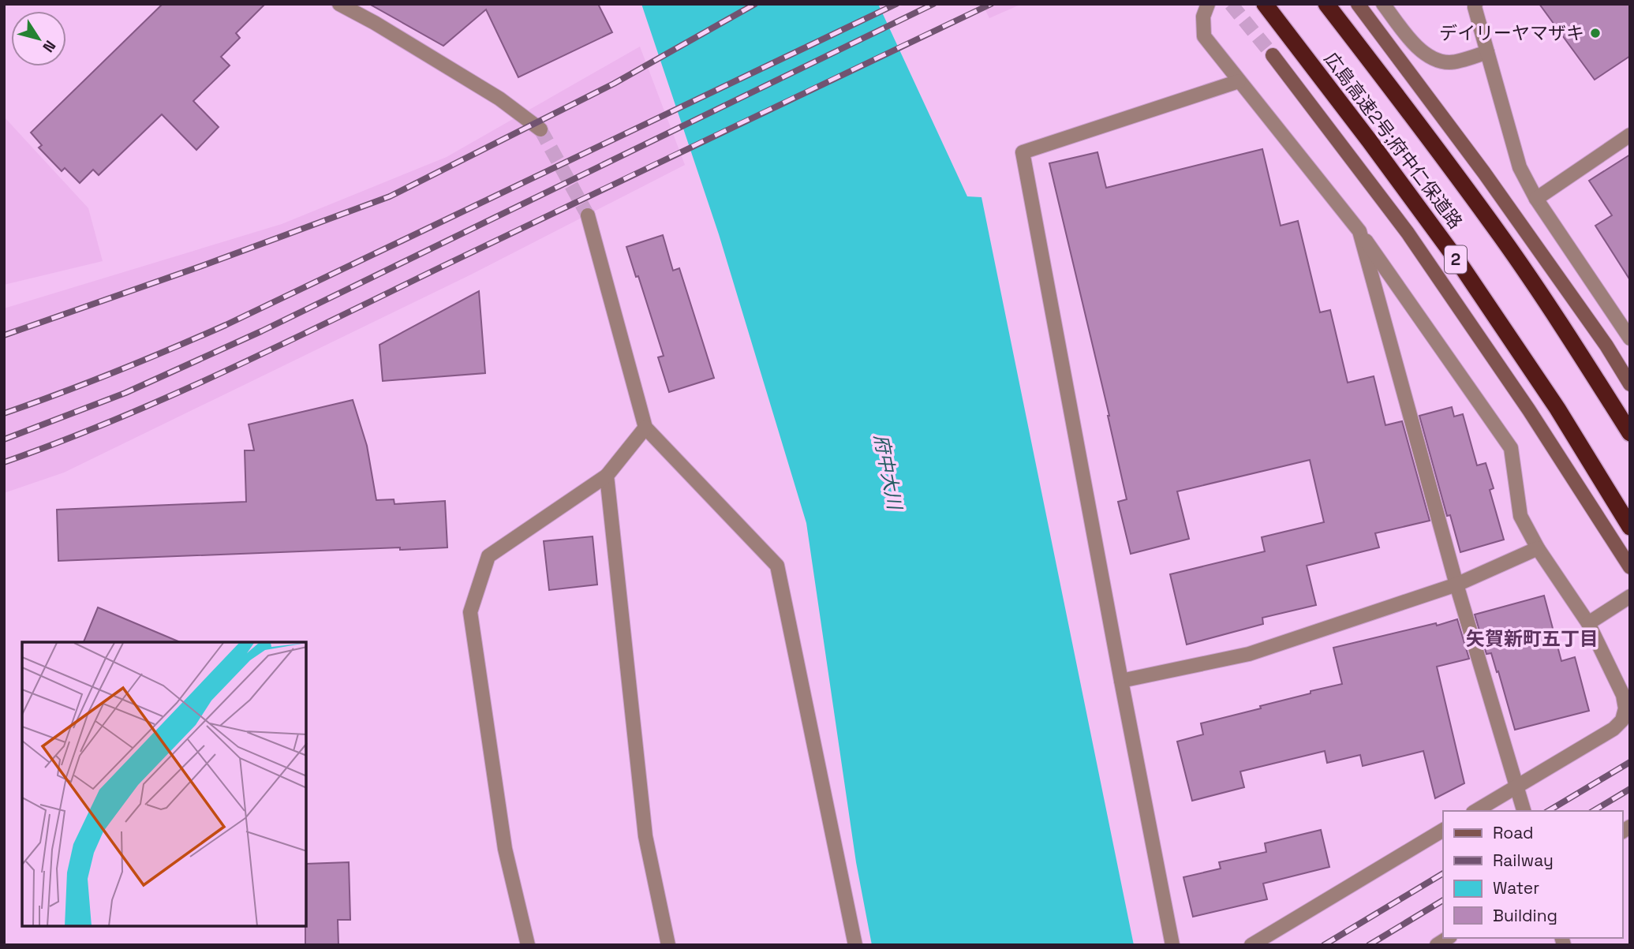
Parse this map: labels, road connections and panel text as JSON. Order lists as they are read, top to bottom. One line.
{"streets":{"highway":["広島高速2号;府中仁保道路","2"]},"districts":["矢賀新町五丁目"],"water":["府中大川"],"places":["デイリーヤマザキ"],"legend":["Road","Railway","Water","Building"],"north":"bottom right"}
